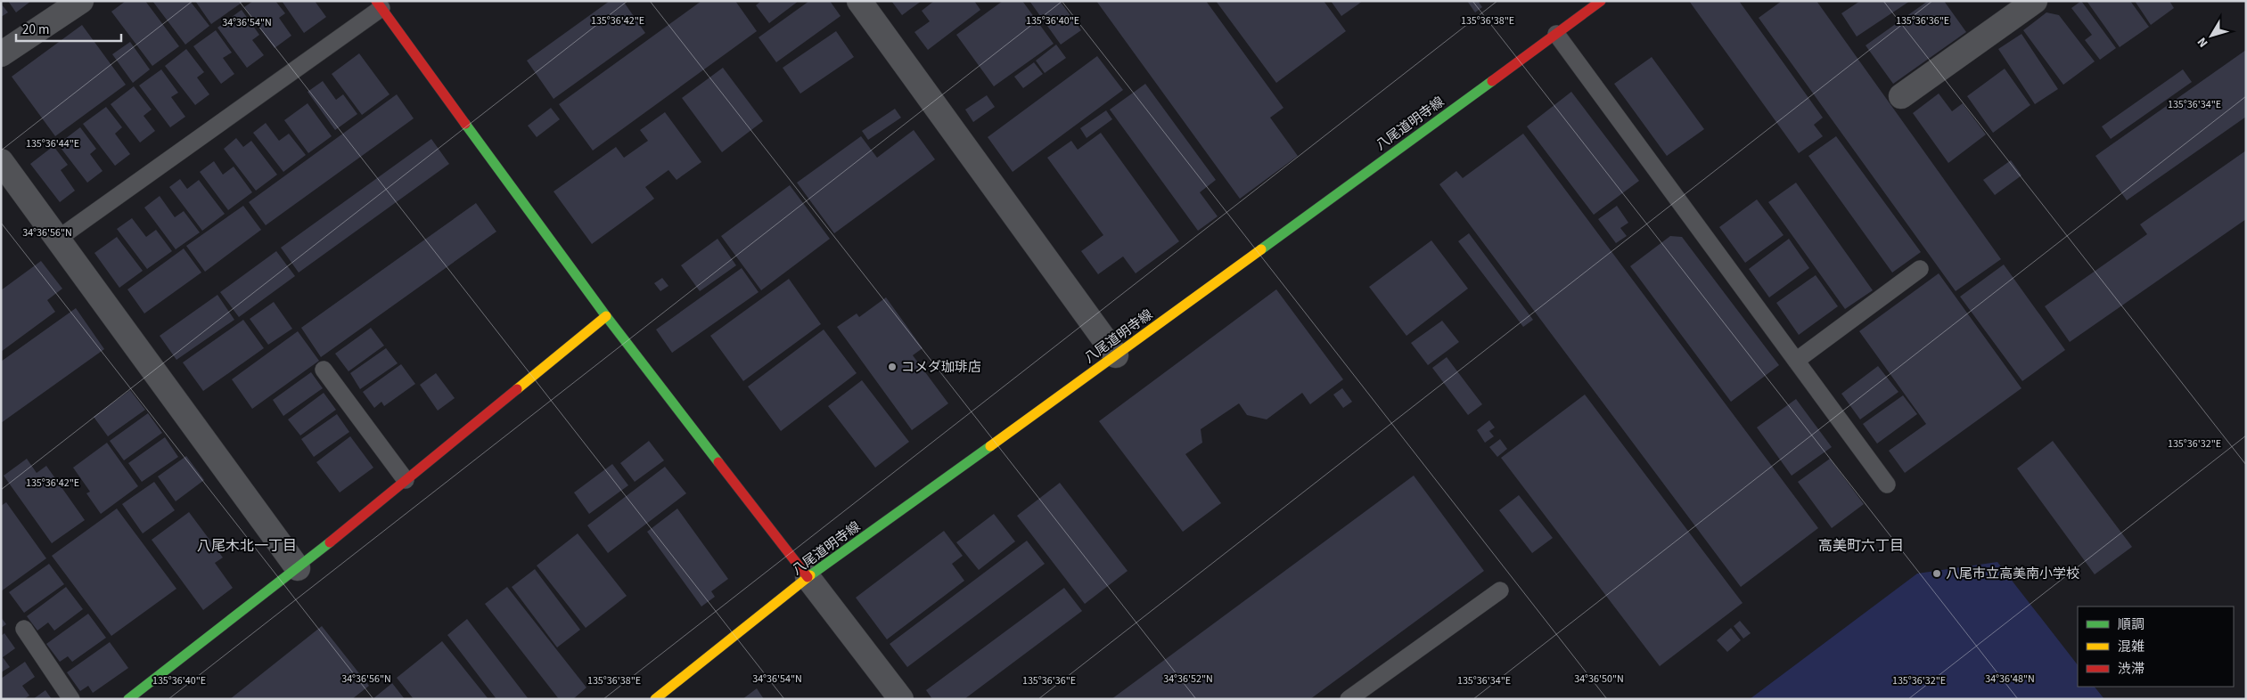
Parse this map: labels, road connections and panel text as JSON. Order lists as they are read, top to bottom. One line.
{"streets":{"street":["八尾道明寺線"]},"districts":["八尾木北一丁目","高美町六丁目"],"places":["コメダ珈琲店","八尾市立高美南小学校"],"legend":["順調","混雑","渋滞"],"scale_bar":"20 m","north":"bottom left","coordinates":["135°36'40\"E","135°36'38\"E","135°36'36\"E","135°36'42\"E","34°36'54\"N","135°36'34\"E","135°36'44\"E","34°36'56\"N","135°36'32\"E","34°36'52\"N","34°36'50\"N","34°36'48\"N"]}
